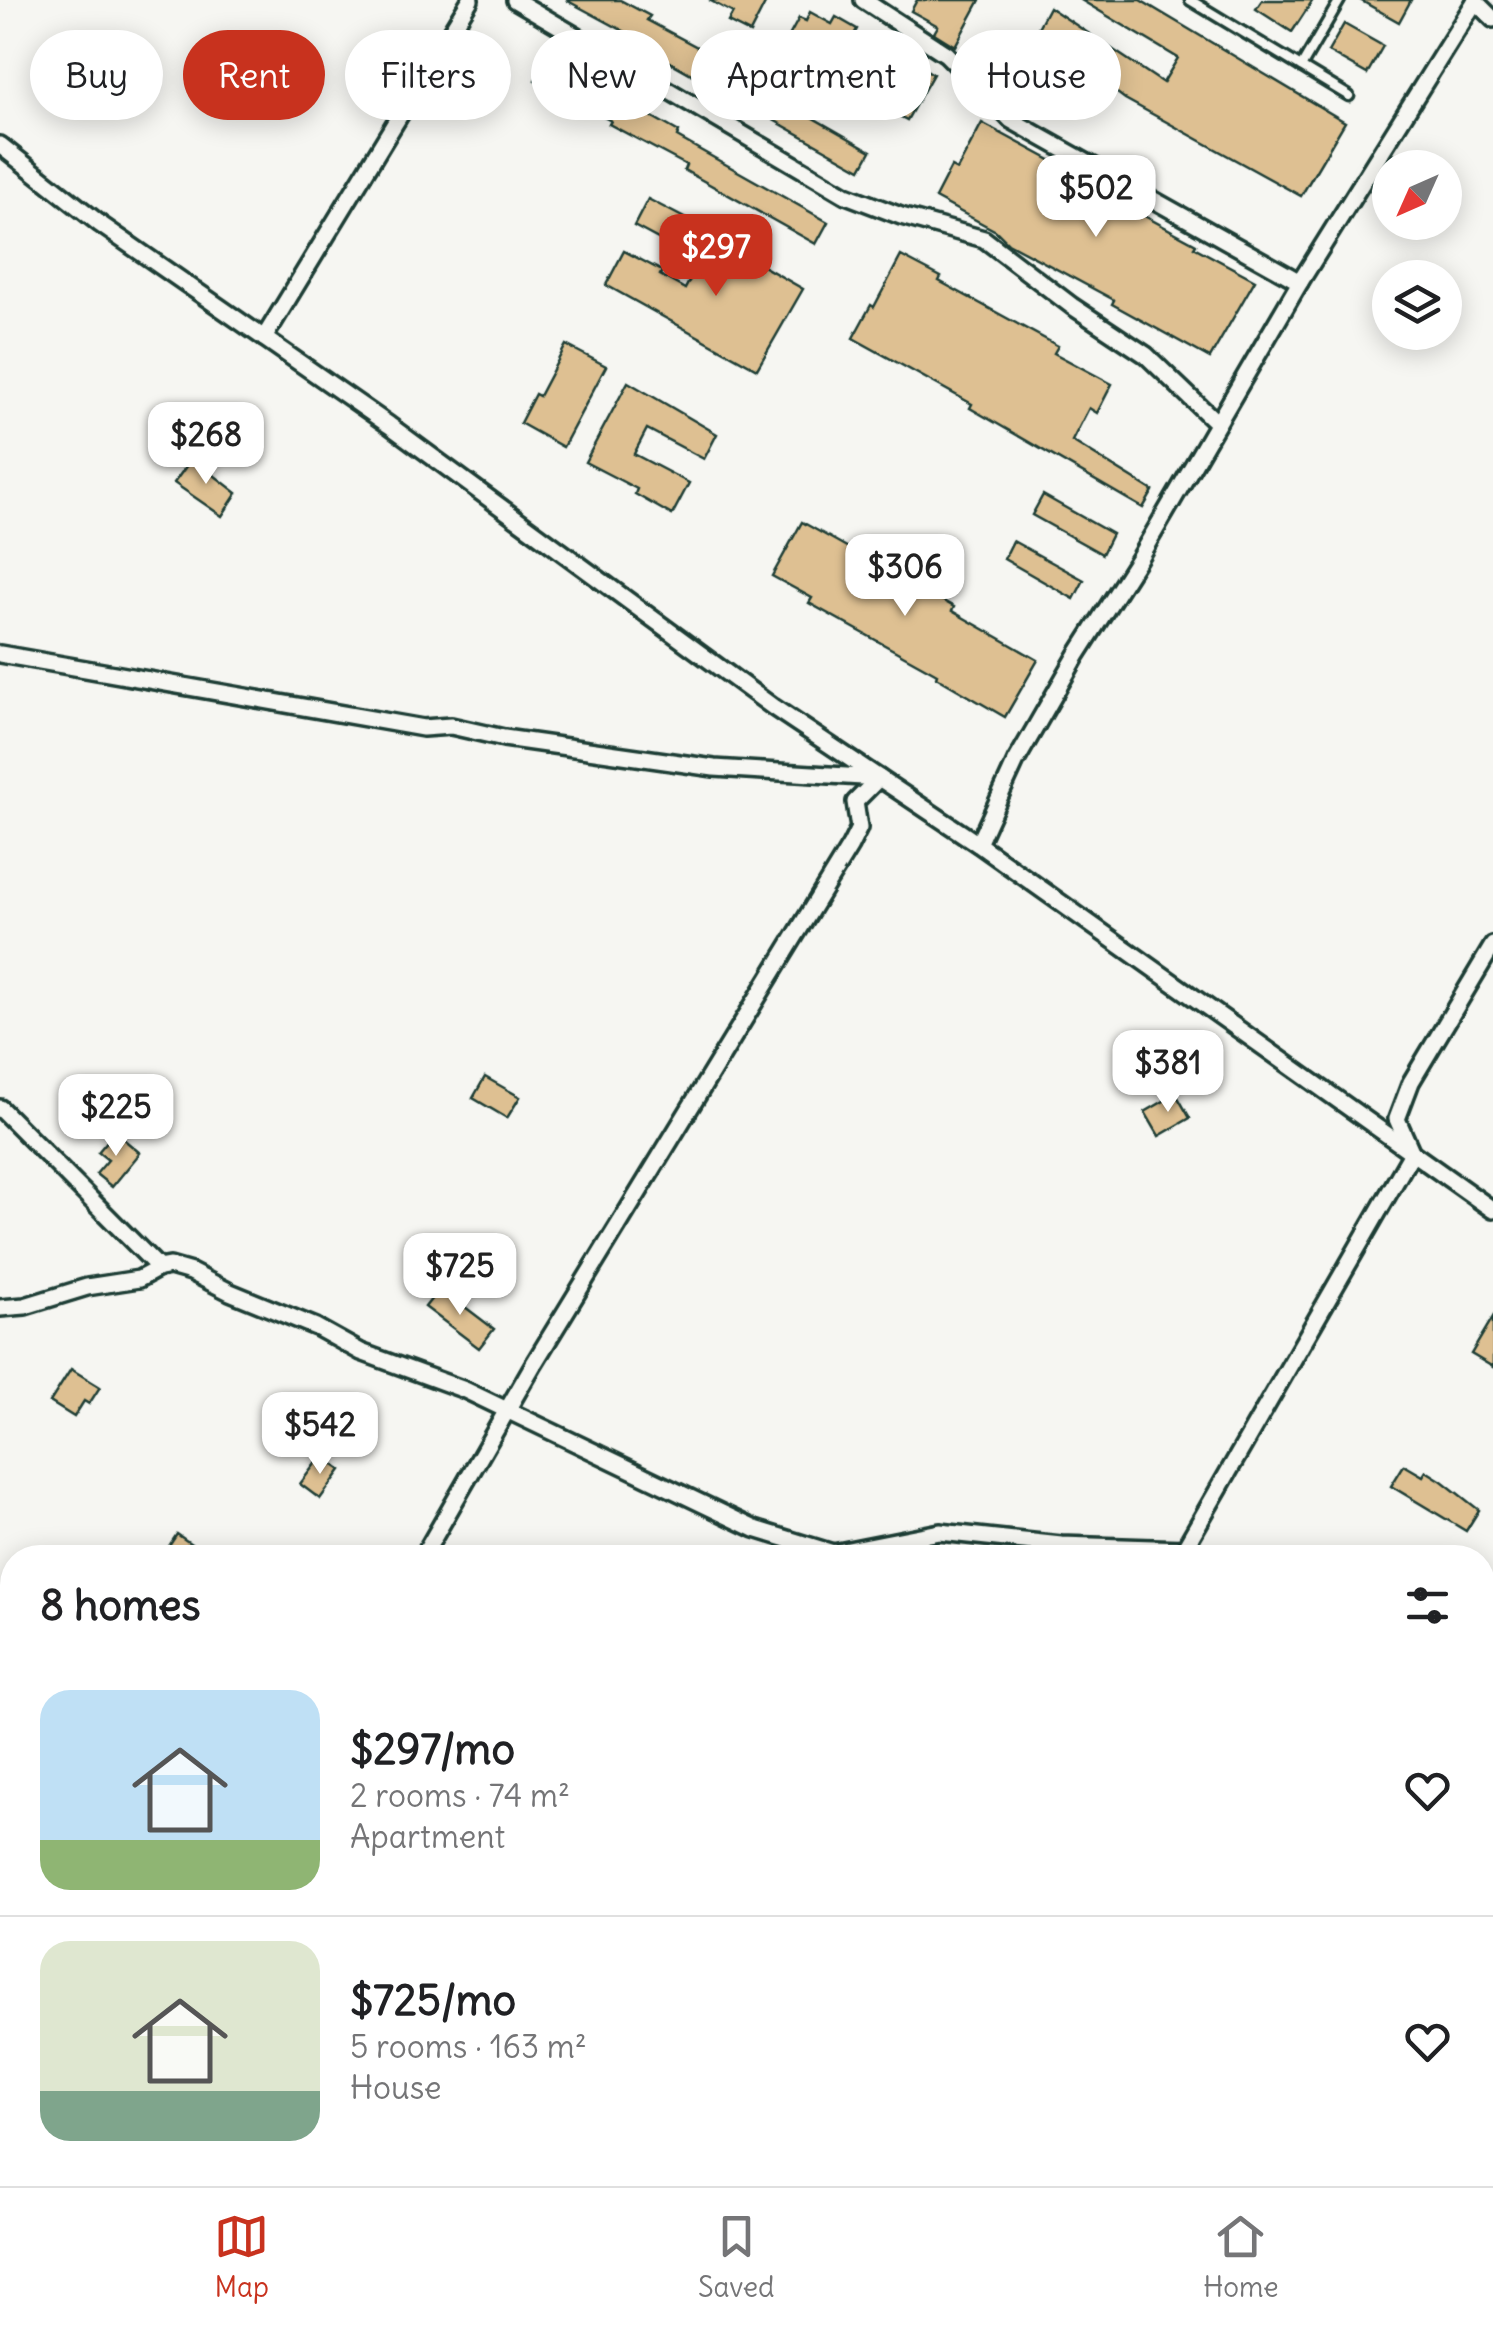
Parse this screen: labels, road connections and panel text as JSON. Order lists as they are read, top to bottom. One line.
{"north":"bottom left","page":{"chip":["Buy","Rent","Filters","New","Apartment","House"],"price":["$502","$297","$268","$306","$381","$225","$725","$542"],"heading":"8 homes","list":[{"name":"$297/mo","note":"2 rooms · 74 m² · Apartment"},{"name":"$725/mo","note":"5 rooms · 163 m² · House"}],"tabs":["Map","Saved","Home"]}}
